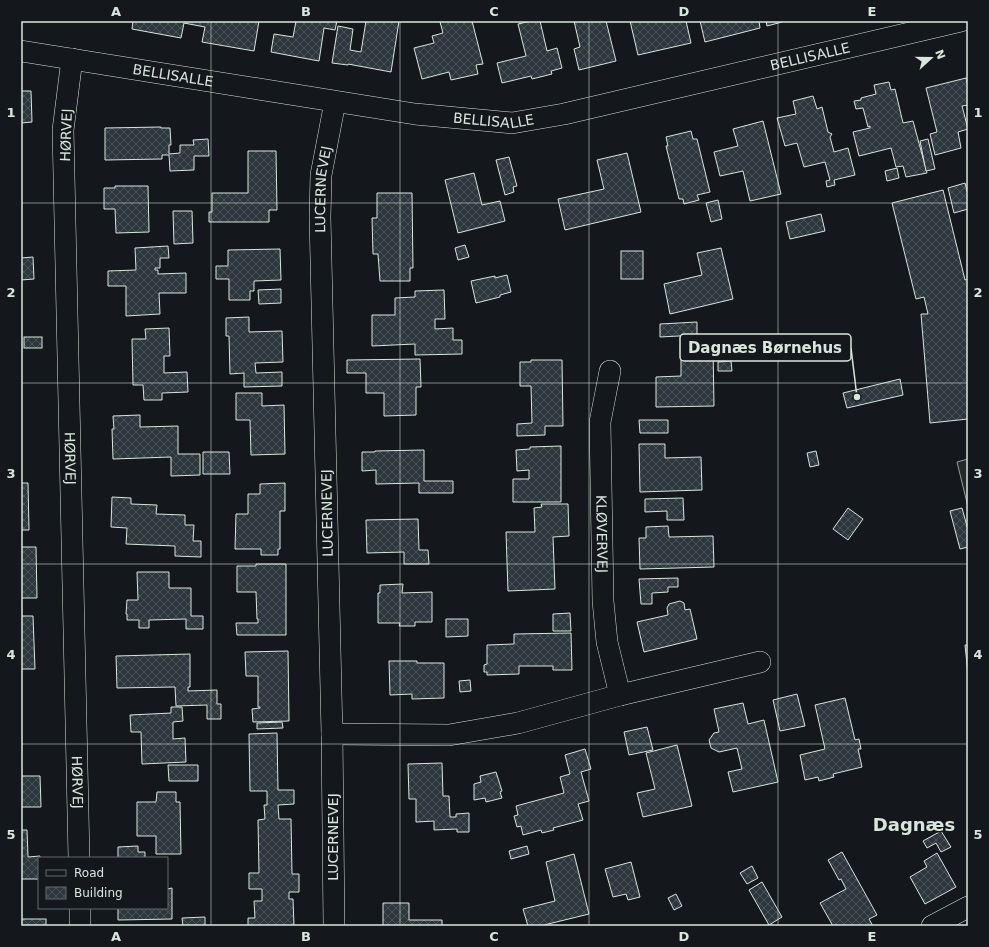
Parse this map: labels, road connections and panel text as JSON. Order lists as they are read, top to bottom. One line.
{"streets":{"street":["BELLISALLE","HØRVEJ","LUCERNEVEJ","KLØVERVEJ"]},"crossings":[["BELLISALLE","HØRVEJ"],["BELLISALLE","LUCERNEVEJ"]],"districts":["Dagnæs"],"places":["Dagnæs Børnehus"],"legend":["Road","Building"],"north":"right","grid":{"columns":["A","B","C","D","E"],"rows":["1","2","3","4","5"]}}
